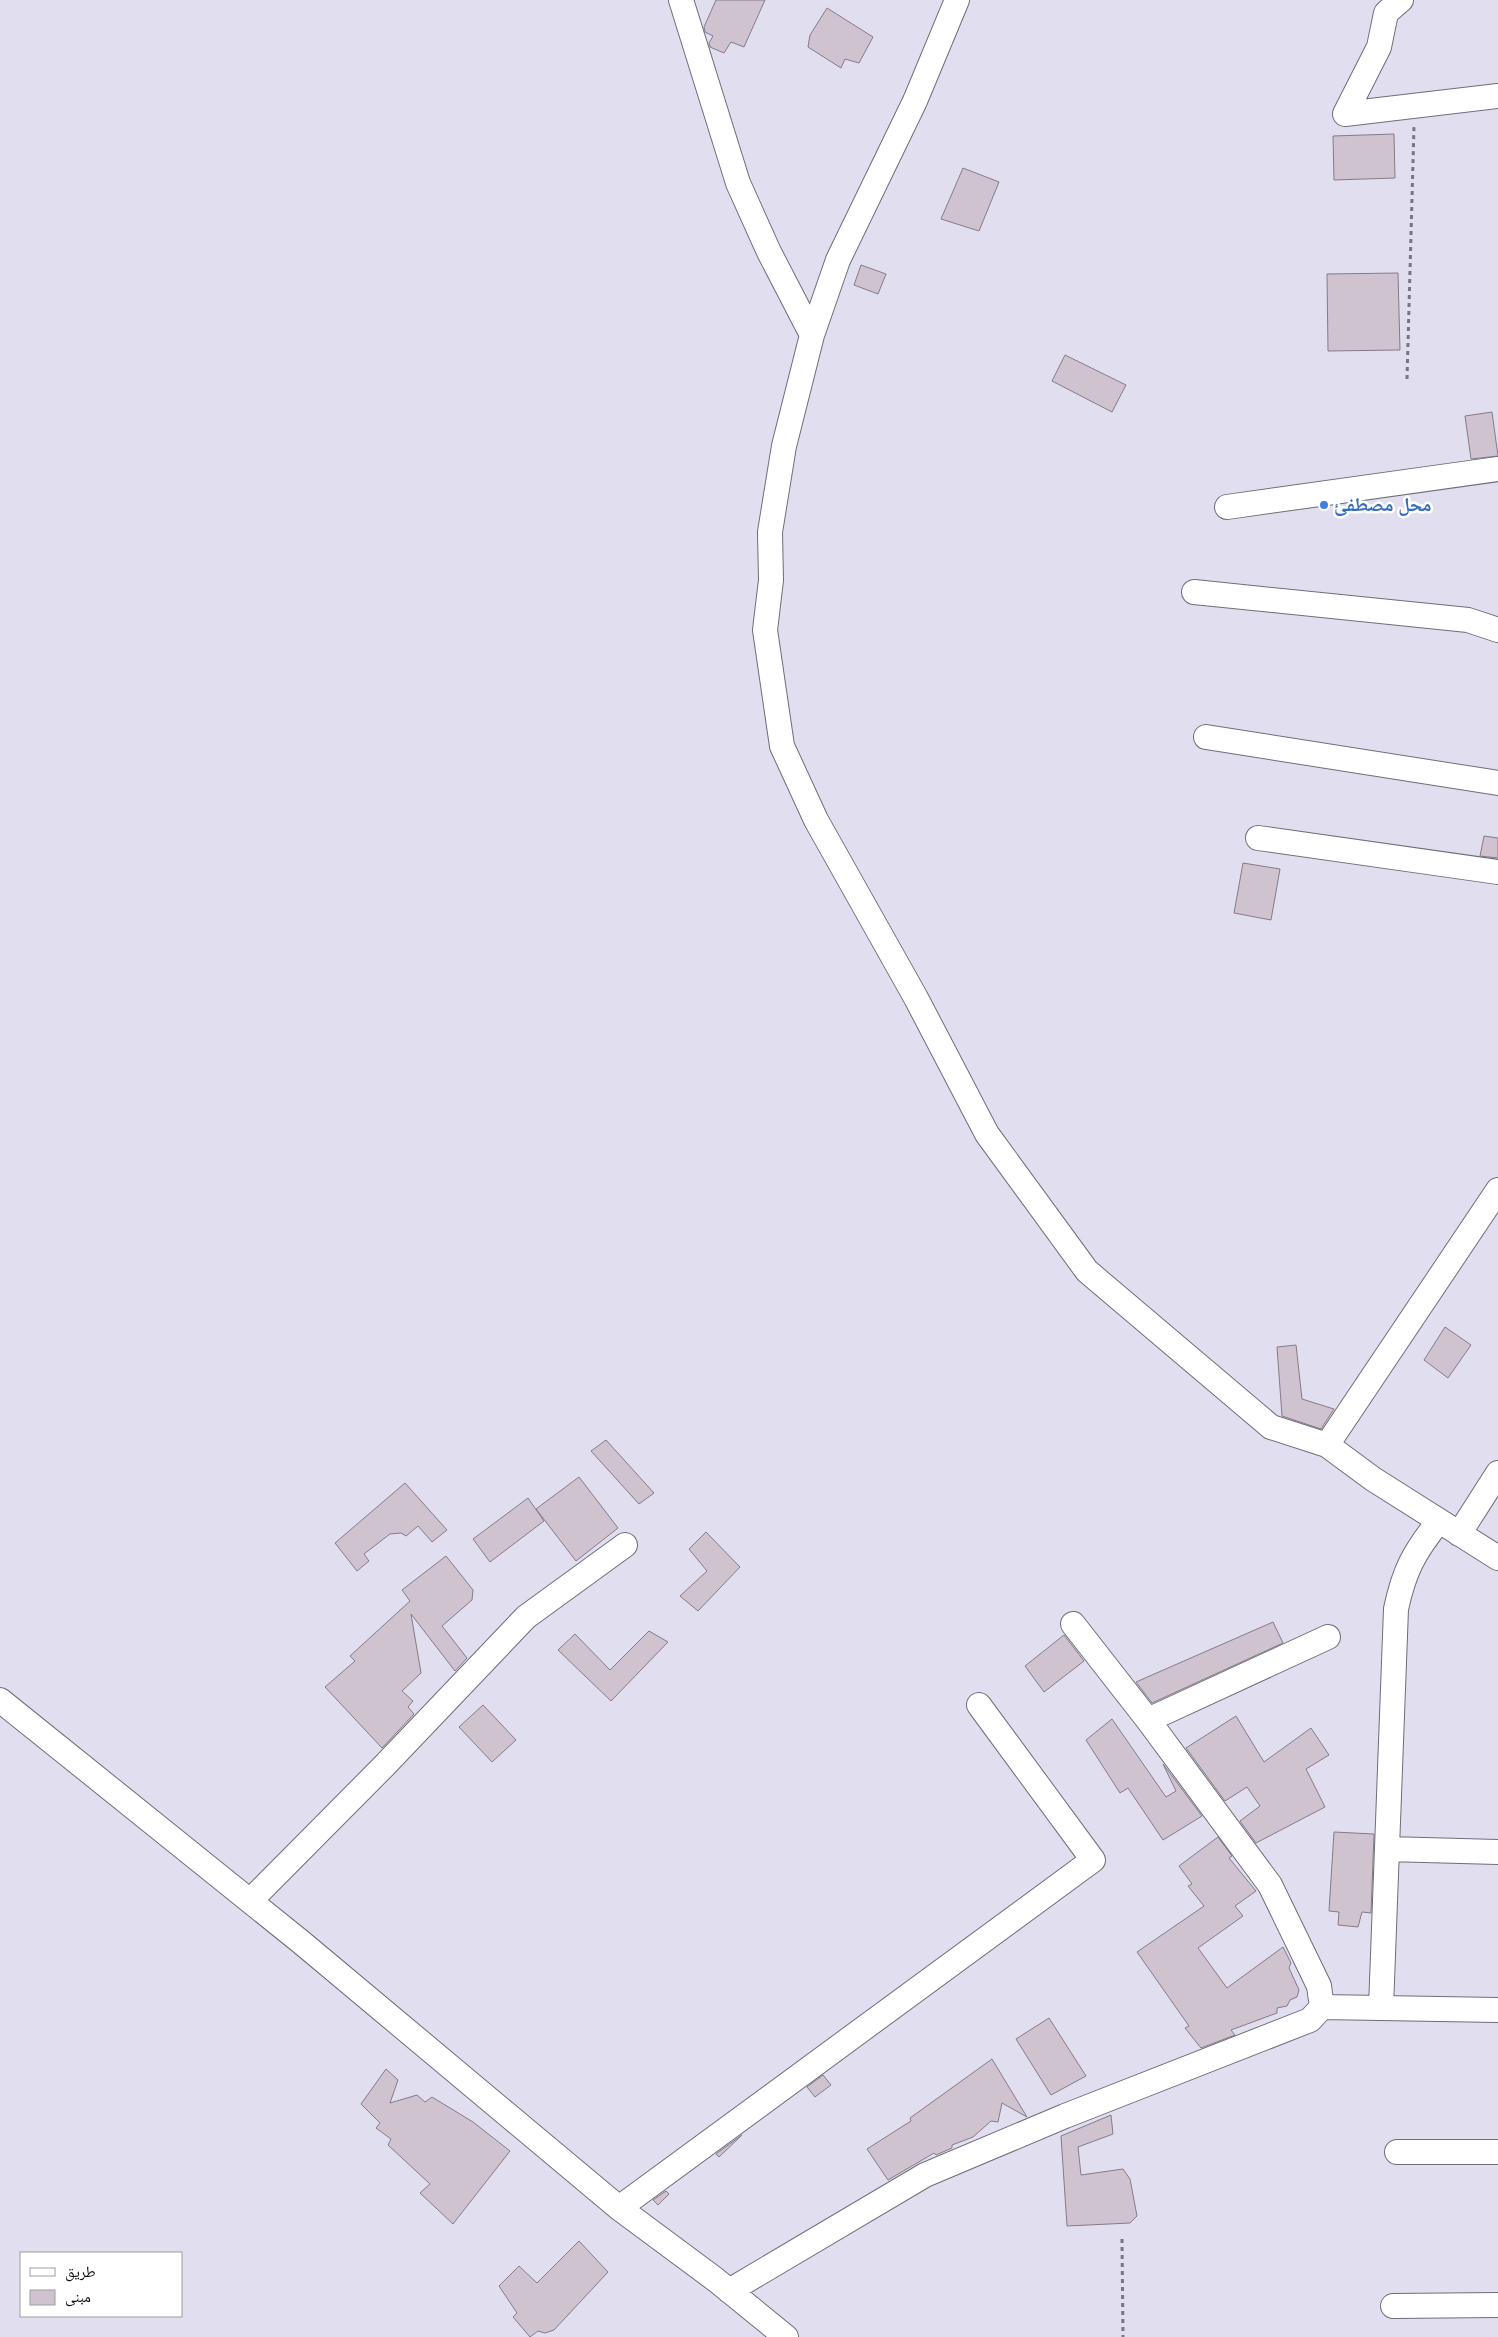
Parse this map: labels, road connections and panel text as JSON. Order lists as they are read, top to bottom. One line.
{"places":["محل مصطفئ"],"legend":["طريق","مبنى"]}
